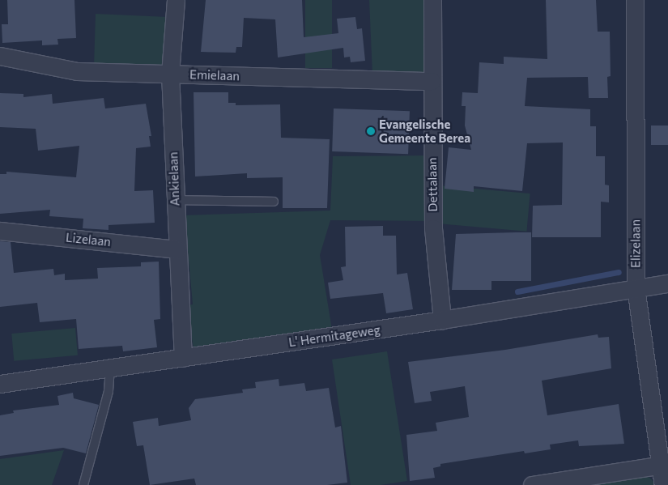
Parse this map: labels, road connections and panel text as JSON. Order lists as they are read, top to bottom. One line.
{"streets":{"street":["Emielaan","Ankielaan","Dettalaan","Lizelaan","Elizelaan","L' Hermitageweg"]},"crossings":[["Emielaan","Ankielaan"],["Emielaan","Dettalaan"],["Ankielaan","Lizelaan"],["Ankielaan","L' Hermitageweg"],["Dettalaan","L' Hermitageweg"],["Elizelaan","L' Hermitageweg"]],"places":["Evangelische Gemeente Berea"]}
